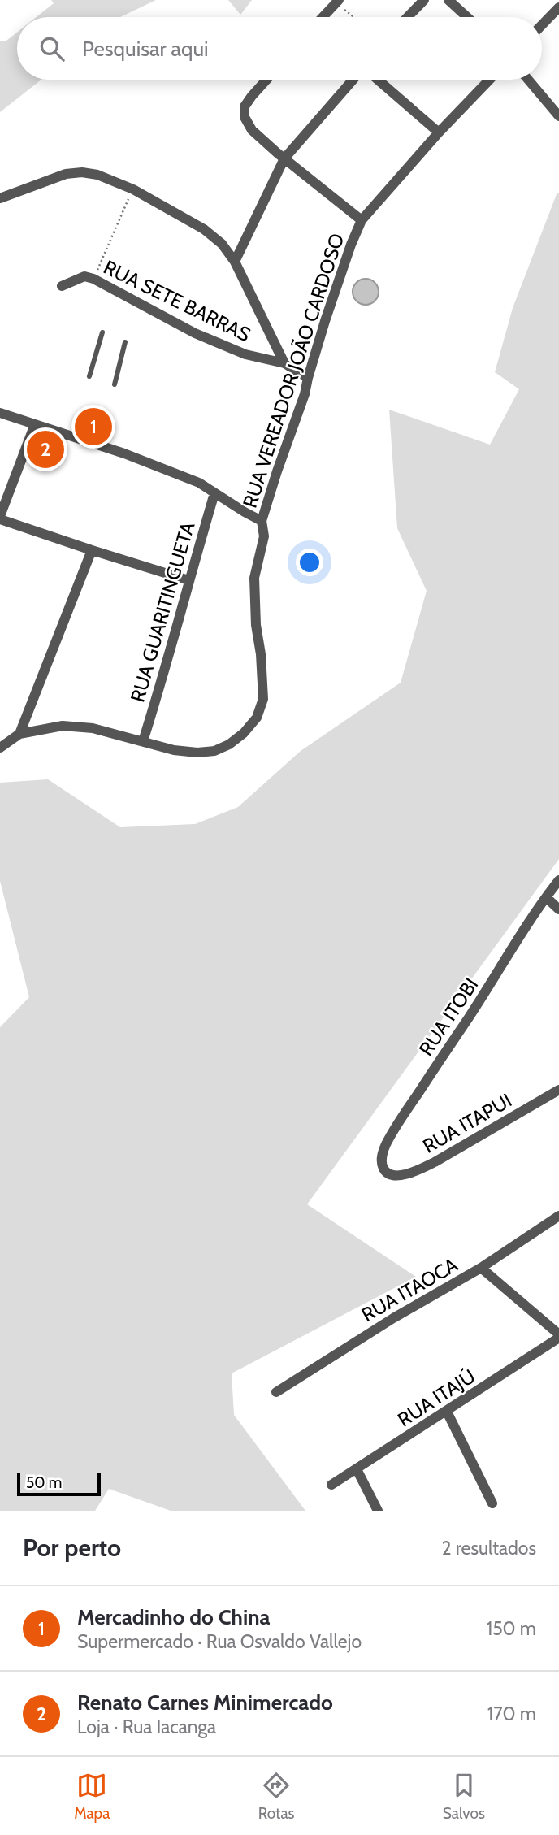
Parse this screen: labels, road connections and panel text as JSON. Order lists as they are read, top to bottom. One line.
{"streets":{"street":["RUA SETE BARRAS","RUA VEREADOR JOÃO CARDOSO","RUA GUARITINGUETA","RUA ITOBI","RUA ITAPUI","RUA ITAOCA","RUA ITAJÚ"]},"crossings":[["RUA SETE BARRAS","RUA VEREADOR JOÃO CARDOSO"],["RUA VEREADOR JOÃO CARDOSO","RUA GUARITINGUETA"],["RUA ITOBI","RUA ITAPUI"]],"scale_bar":"50 m","page":{"search":"Pesquisar aqui","pins":["1","2"],"scale":"50 m","heading":["Por perto","2 resultados"],"list":[{"mark":"1","name":"Mercadinho do China","note":"Supermercado · Rua Osvaldo Vallejo","value":"150 m"},{"mark":"2","name":"Renato Carnes Minimercado","note":"Loja · Rua Iacanga","value":"170 m"}],"nav":["Mapa","Rotas","Salvos"]}}
